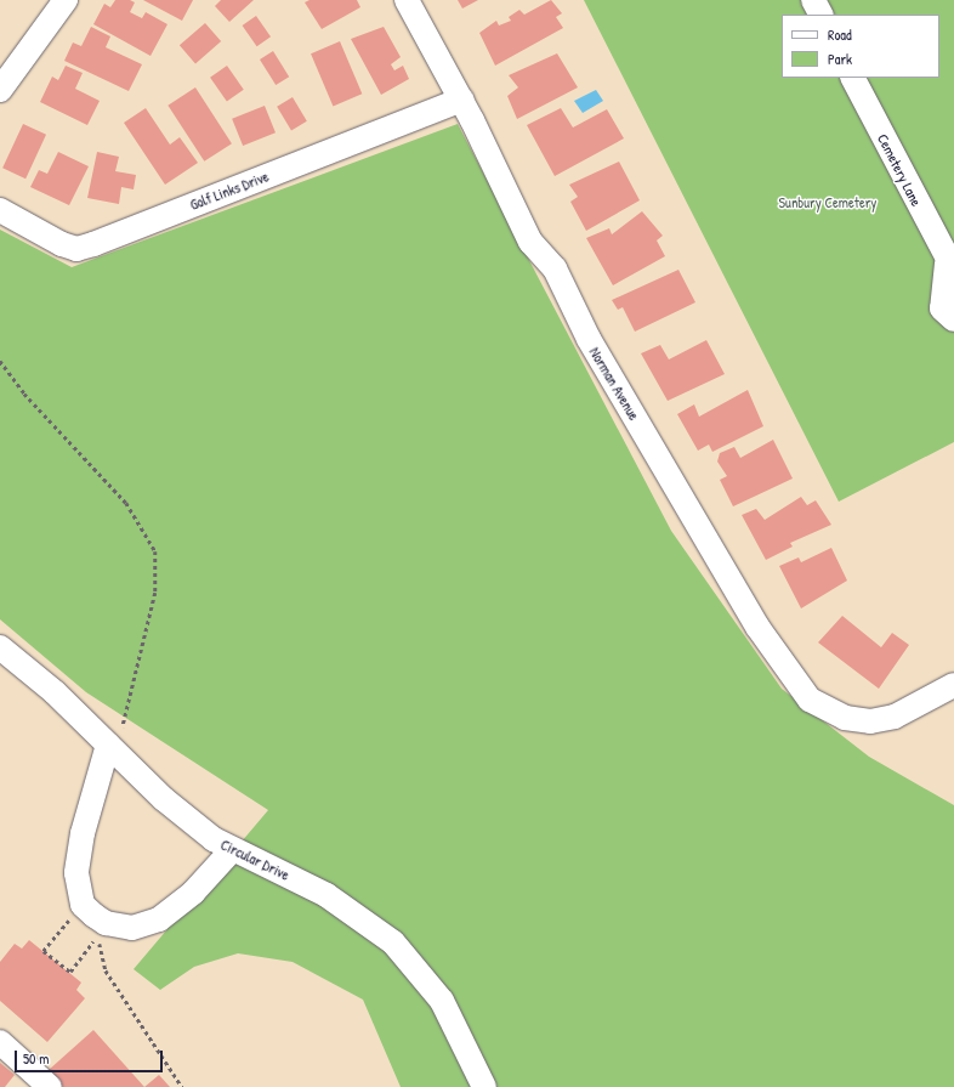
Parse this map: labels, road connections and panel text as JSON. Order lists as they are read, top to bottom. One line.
{"streets":{"street":["Cemetery Lane","Golf Links Drive","Norman Avenue","Circular Drive"]},"crossings":[["Golf Links Drive","Norman Avenue"]],"parks":["Sunbury Cemetery"],"legend":["Road","Park"],"scale_bar":"50 m"}
